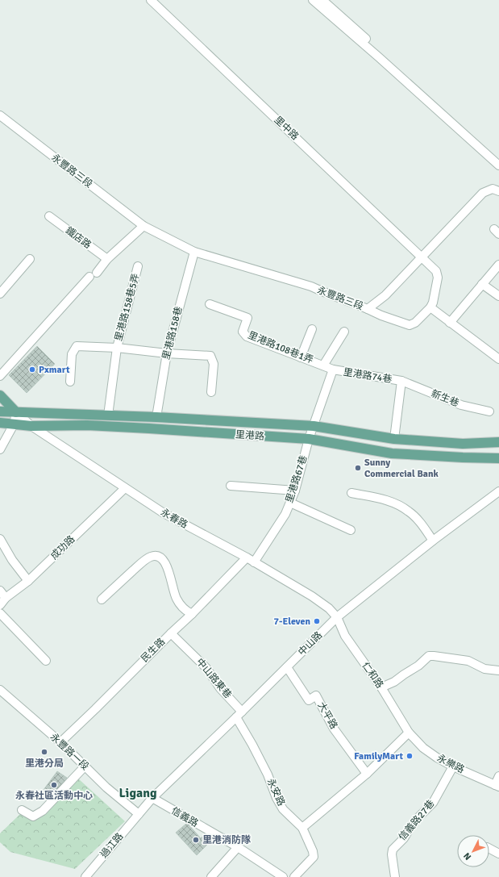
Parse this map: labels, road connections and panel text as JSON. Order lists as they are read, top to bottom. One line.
{"streets":{"main road":["里港路"],"street":["里中路","永豐路三段","鐵店路","里港路158巷5弄","里港路158巷","里港路108巷1弄","里港路74巷","新生巷","里港路67巷","永春路","成功路","中山路","民生路","仁和路","中山路東巷","大平路","永豐路一段","永樂路","永安路","信義路","信義路27巷","過江路"]},"crossings":[["里中路","永豐路三段"],["永豐路三段","里港路158巷"],["里港路158巷5弄","里港路158巷"],["里港路158巷5弄","里港路"],["里港路158巷","里港路"],["里港路108巷1弄","里港路74巷"],["里港路108巷1弄","里港路67巷"],["里港路74巷","新生巷"],["里港路74巷","里港路"],["里港路74巷","里港路67巷"],["里港路","里港路67巷"],["里港路","永春路"],["里港路67巷","永春路"],["永春路","成功路"],["永春路","中山路"],["永春路","民生路"],["永春路","仁和路"],["中山路","仁和路"],["中山路","中山路東巷"],["中山路","大平路"],["中山路","永豐路一段"],["中山路","永安路"],["中山路","信義路"],["中山路","過江路"],["民生路","中山路東巷"],["民生路","永豐路一段"],["仁和路","永樂路"],["永豐路一段","過江路"],["永樂路","信義路27巷"]],"districts":["Ligang"],"places":["Pxmart","Sunny Commercial Bank","7-Eleven","里港分局","FamilyMart","永春社區活動中心","里港消防隊"],"north":"bottom left"}
